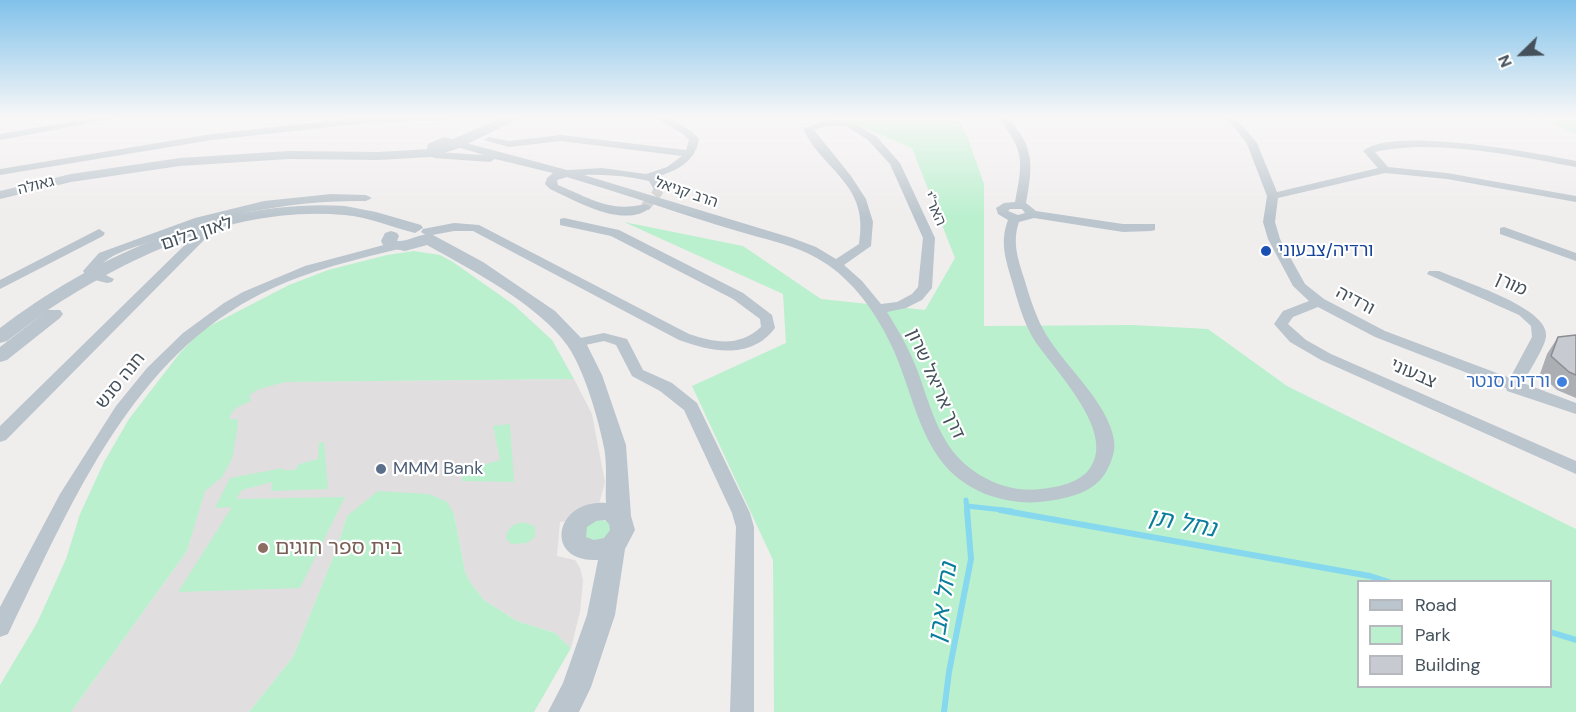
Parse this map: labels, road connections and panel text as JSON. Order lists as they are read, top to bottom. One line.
{"streets":{"street":["גאולה","הרב קניאל","האר\"י","לאון בלום","מורן","ורדיה","צבעוני","חנה סנש","דרך אריאל שרון"]},"crossings":[["הרב קניאל","האר\"י"],["האר\"י","דרך אריאל שרון"],["לאון בלום","חנה סנש"],["מורן","ורדיה"],["ורדיה","צבעוני"]],"water":["נחל תן","נחל אבן"],"places":["ורדיה/צבעוני","ורדיה סנטר","MMM Bank","בית ספר חוגים"],"legend":["Road","Park","Building"],"north":"bottom left"}
